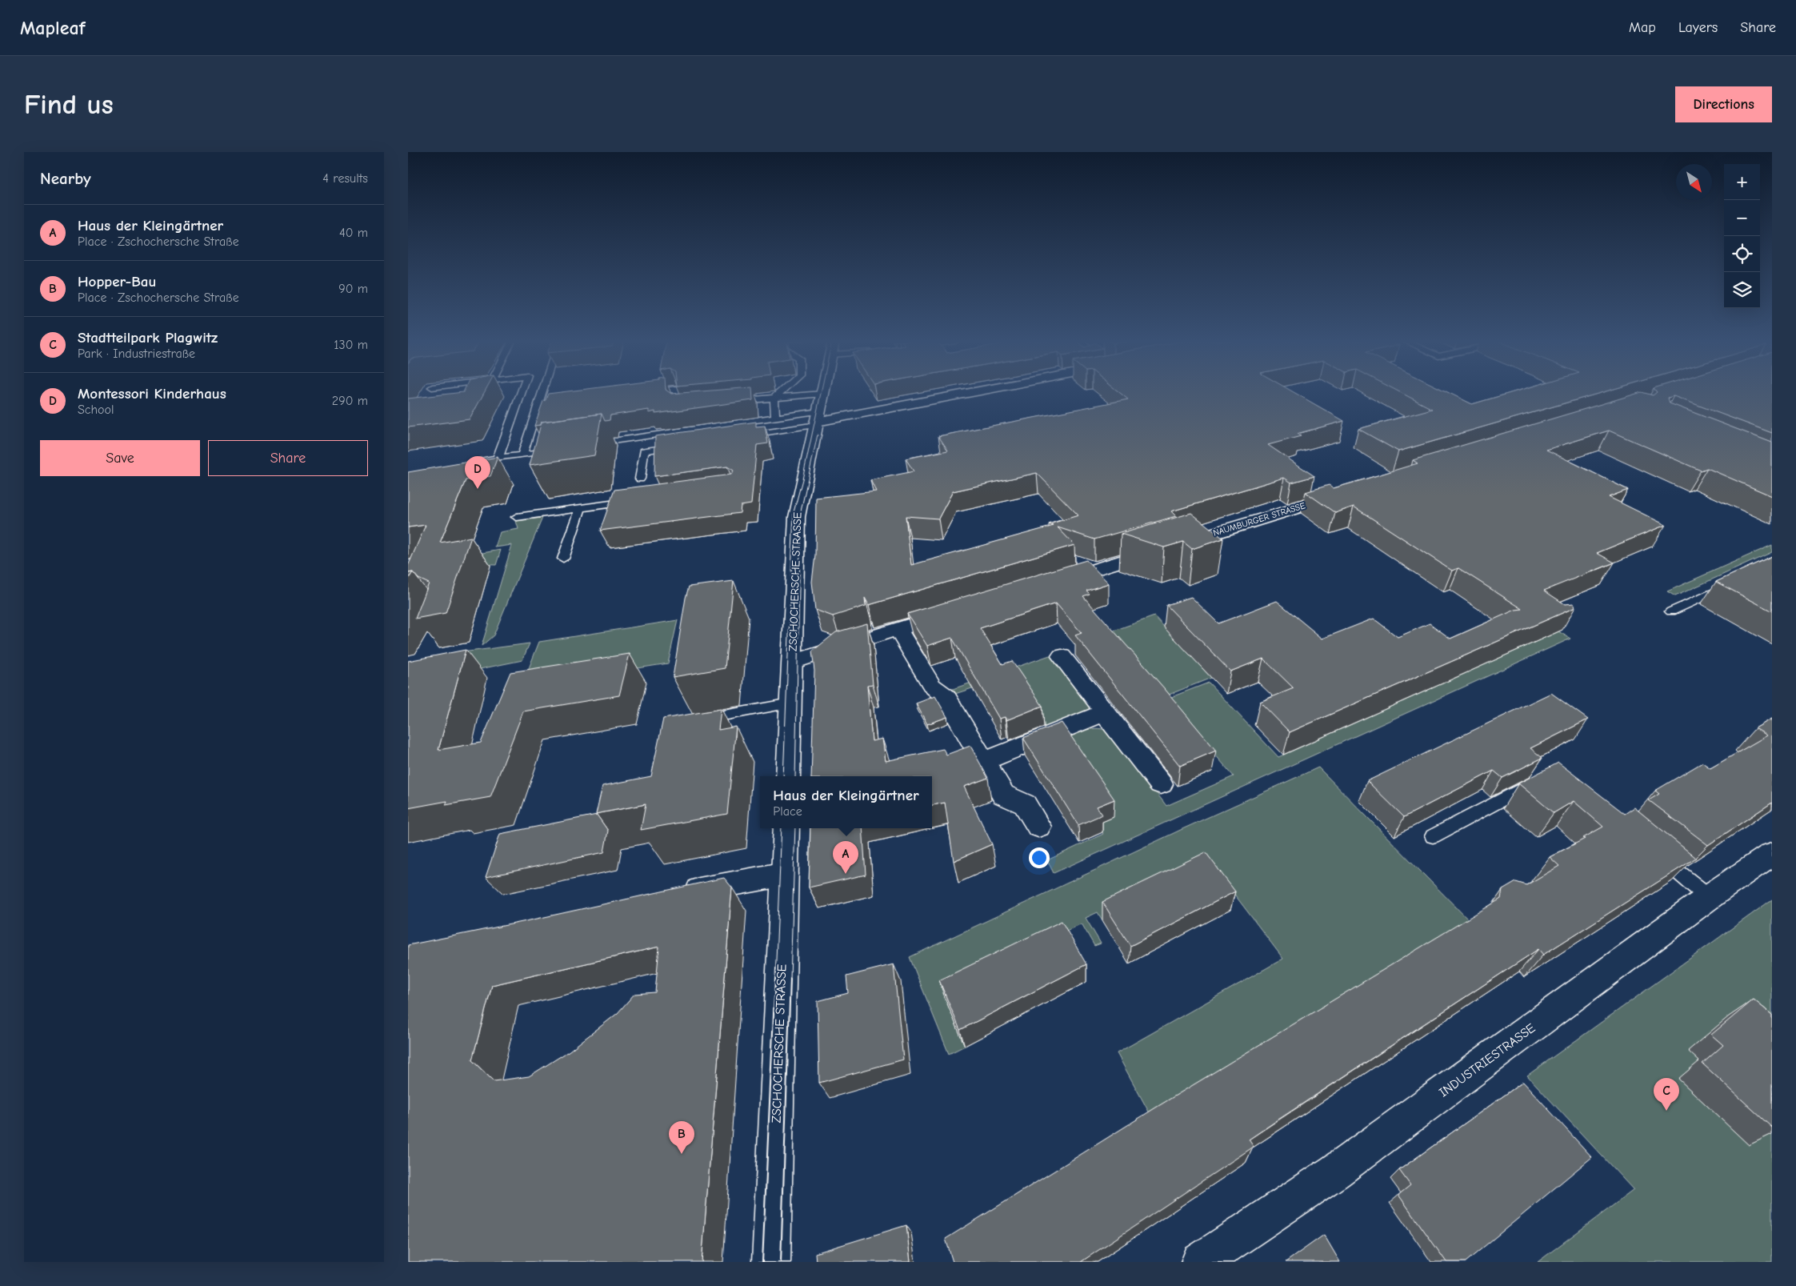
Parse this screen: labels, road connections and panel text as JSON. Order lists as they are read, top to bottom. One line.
{"streets":{"street":["NAUMBURGER STRASSE","ZSCHOCHERSCHE STRASSE","INDUSTRIESTRASSE"]},"north":"bottom right","page":{"header":"Mapleaf","nav":["Map","Layers","Share"],"buttons":["Directions",["Save","Share"]],"title":"Find us","heading":["Nearby","4 results"],"map_buttons":["+","−"],"list":[{"mark":"A","name":"Haus der Kleingärtner","note":"Place · Zschochersche Straße","value":"40 m"},{"mark":"B","name":"Hopper-Bau","note":"Place · Zschochersche Straße","value":"90 m"},{"mark":"C","name":"Stadtteilpark Plagwitz","note":"Park · Industriestraße","value":"130 m"},{"mark":"D","name":"Montessori Kinderhaus","note":"School","value":"290 m"}],"pins":["D","A","C","B"],"popup":["Haus der Kleingärtner","Place"]}}
